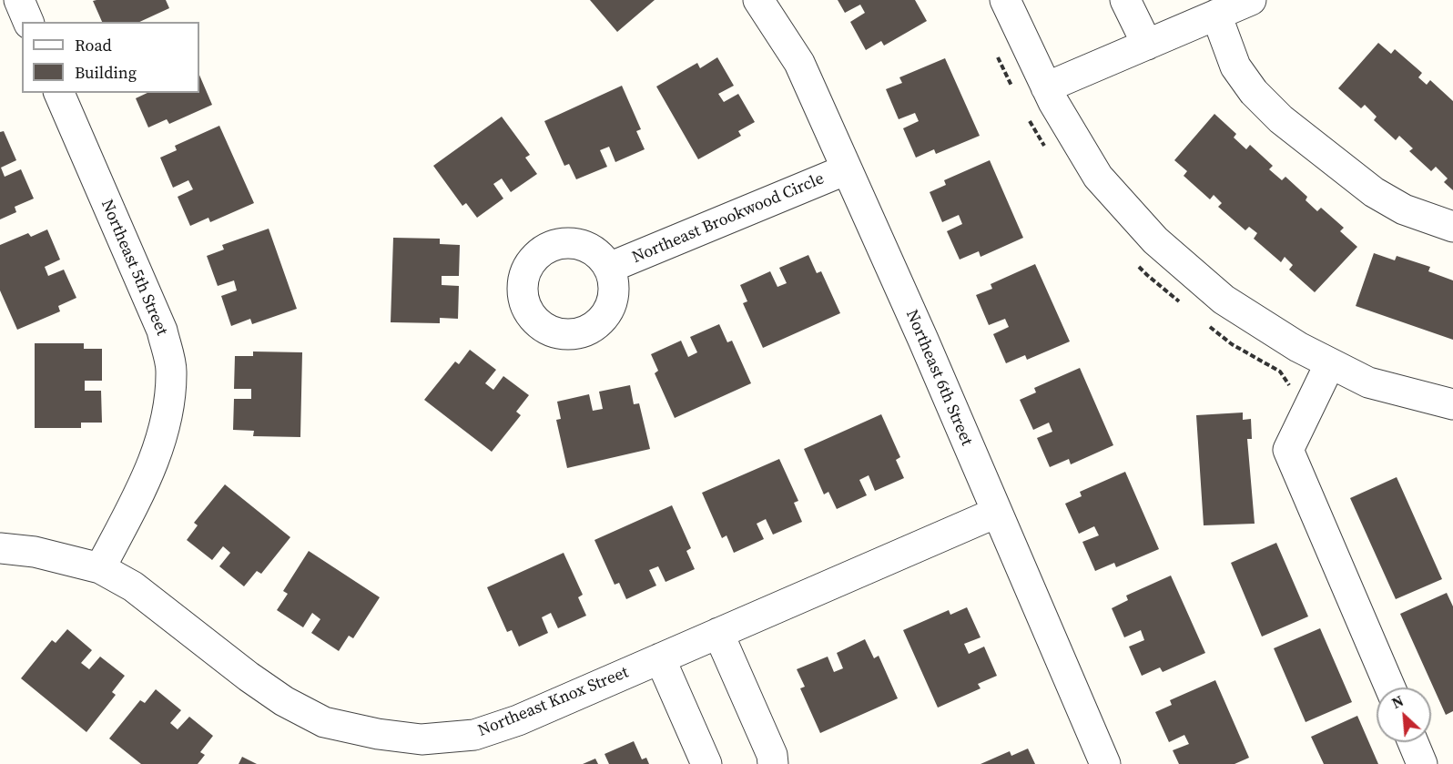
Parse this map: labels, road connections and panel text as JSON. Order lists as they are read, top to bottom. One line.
{"streets":{"street":["Northeast Brookwood Circle","Northeast 5th Street","Northeast 6th Street","Northeast Knox Street"]},"crossings":[["Northeast Brookwood Circle","Northeast 6th Street"],["Northeast 5th Street","Northeast Knox Street"],["Northeast 6th Street","Northeast Knox Street"]],"legend":["Road","Building"],"north":"top left"}
